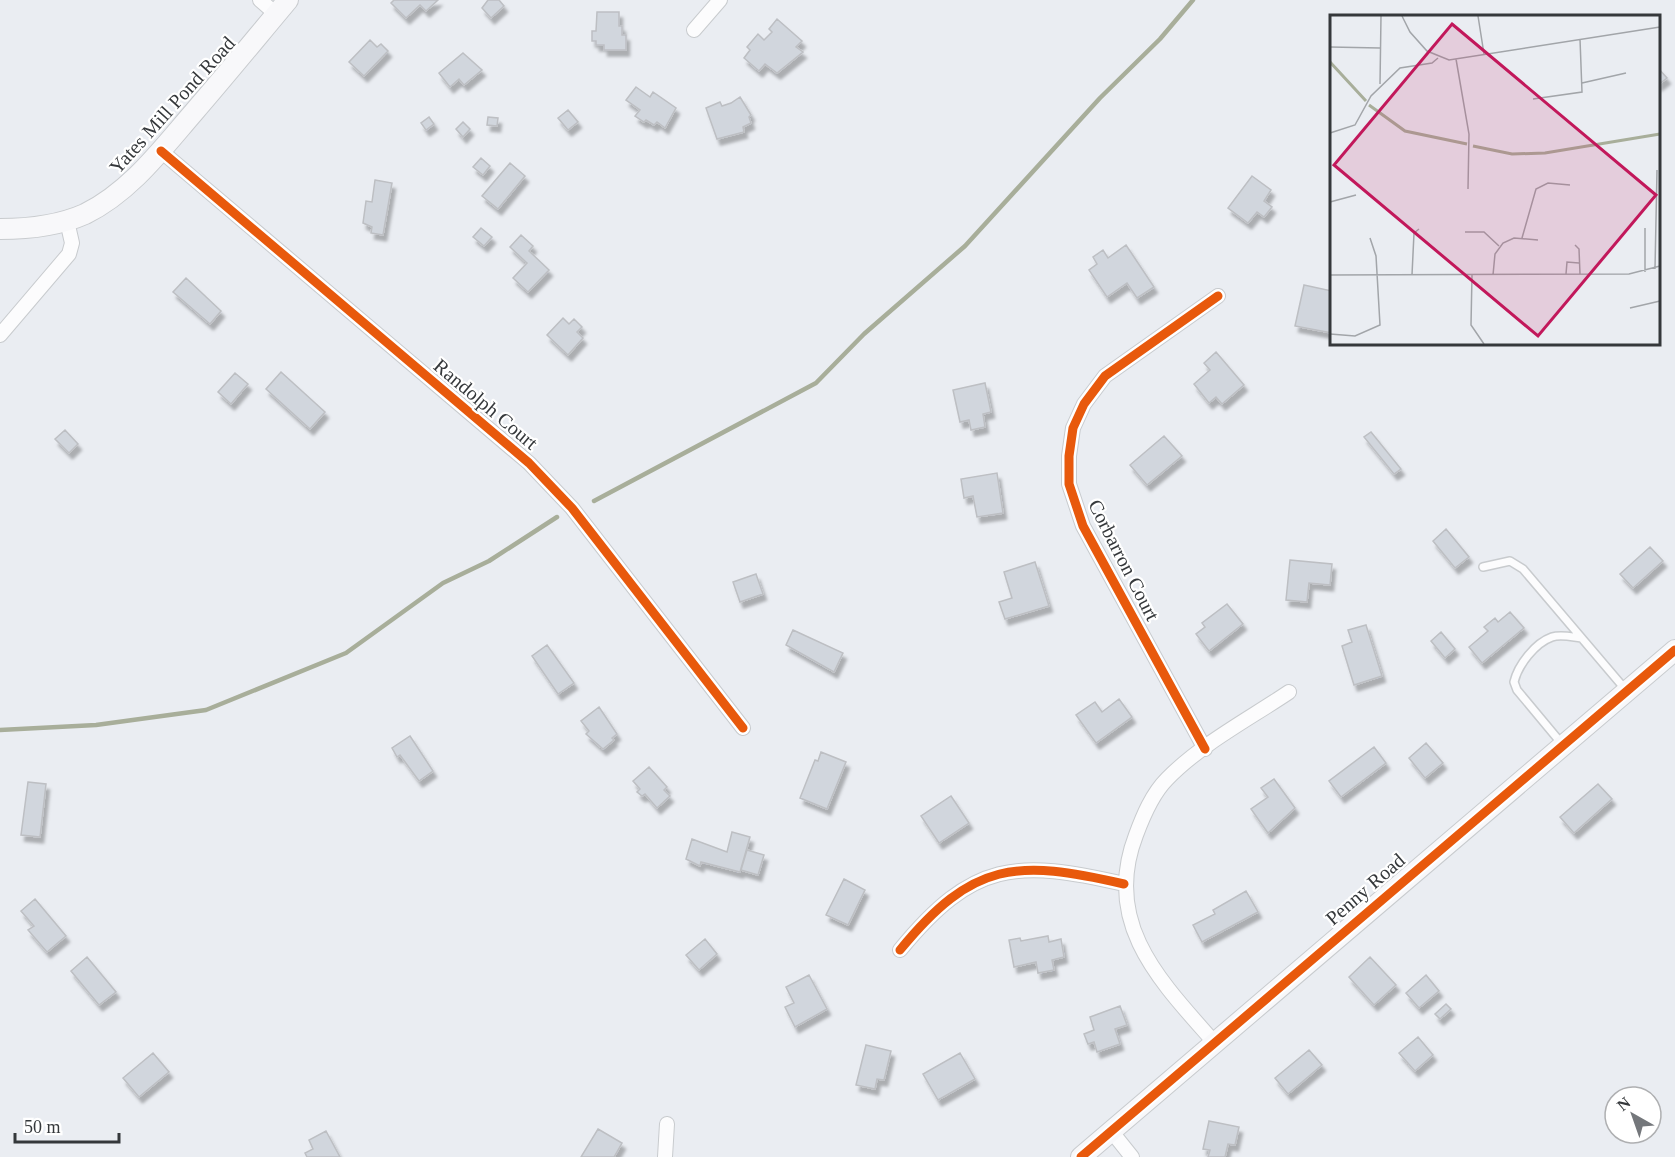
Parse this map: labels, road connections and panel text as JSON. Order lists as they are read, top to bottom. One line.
{"streets":{"street":["Yates Mill Pond Road","Randolph Court","Corbarron Court","Penny Road"]},"crossings":[["Yates Mill Pond Road","Randolph Court"]],"scale_bar":"50 m","north":"top left"}
